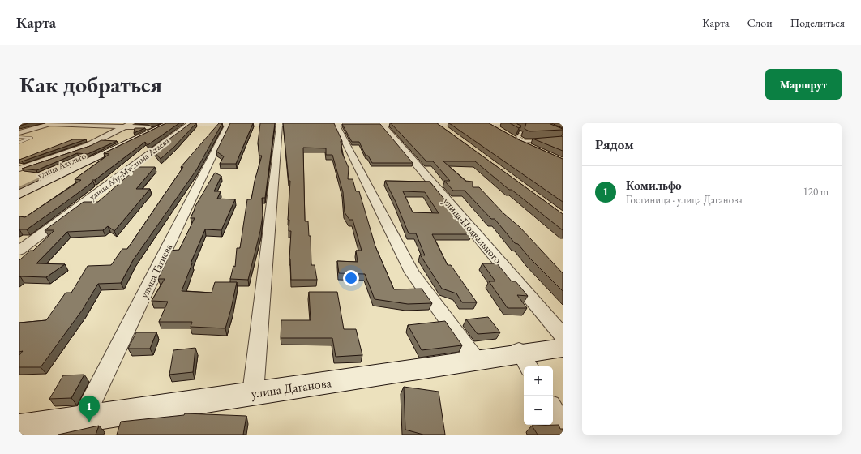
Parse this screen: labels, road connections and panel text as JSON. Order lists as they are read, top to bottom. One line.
{"streets":{"main road":["улица Ахульго","улица Даганова"],"street":["улица Абу-Муслима Атаева","улица Подвального","улица Тагиева"]},"crossings":[["улица Абу-Муслима Атаева","улица Подвального"],["улица Абу-Муслима Атаева","улица Тагиева"],["улица Тагиева","улица Даганова"]],"page":{"header":"Карта","nav":["Карта","Слои","Поделиться"],"buttons":"Маршрут","title":"Как добраться","heading":"Рядом","list":[{"mark":"1","name":"Комильфо","note":"Гостиница · улица Даганова","value":"120 m"}],"map_buttons":["+","−"],"pins":"1"}}
